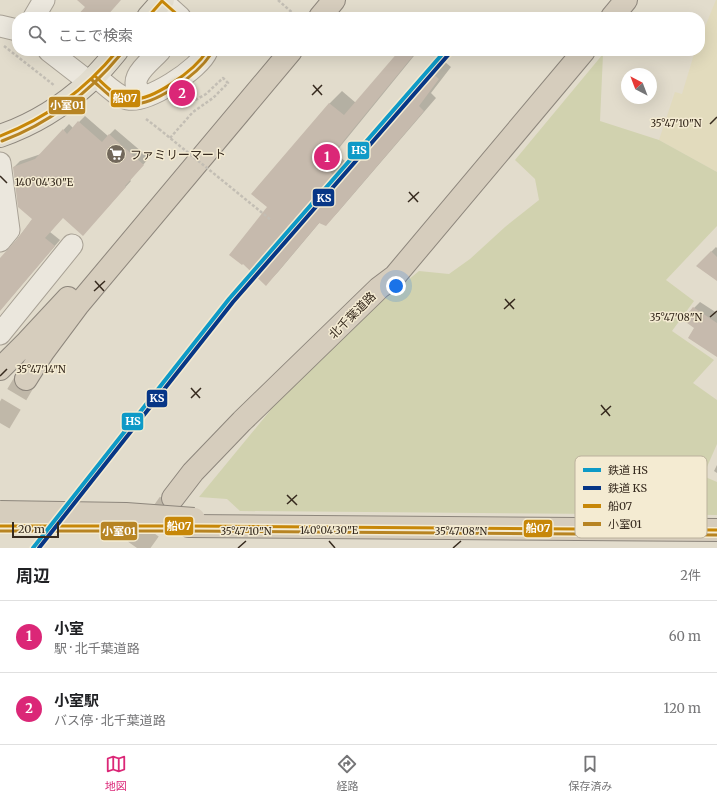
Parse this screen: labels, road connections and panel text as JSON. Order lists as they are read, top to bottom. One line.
{"streets":{"highway":["北千葉道路"]},"places":{"supermarket":["ファミリーマート"]},"lines":["transit line 船07","rail line HS","rail line KS","transit line 小室01"],"legend":["鉄道 HS","鉄道 KS","船07","小室01"],"scale_bar":"20 m","north":"top left","page":{"search":"ここで検索","pins":["2","1"],"scale":"20 m","heading":["周辺","2件"],"list":[{"mark":"1","name":"小室","note":"駅 · 北千葉道路","value":"60 m"},{"mark":"2","name":"小室駅","note":"バス停 · 北千葉道路","value":"120 m"}],"nav":["地図","経路","保存済み"]},"coordinates":["35°47'10\"N","140°04'30\"E","35°47'08\"N","35°47'14\"N"]}
